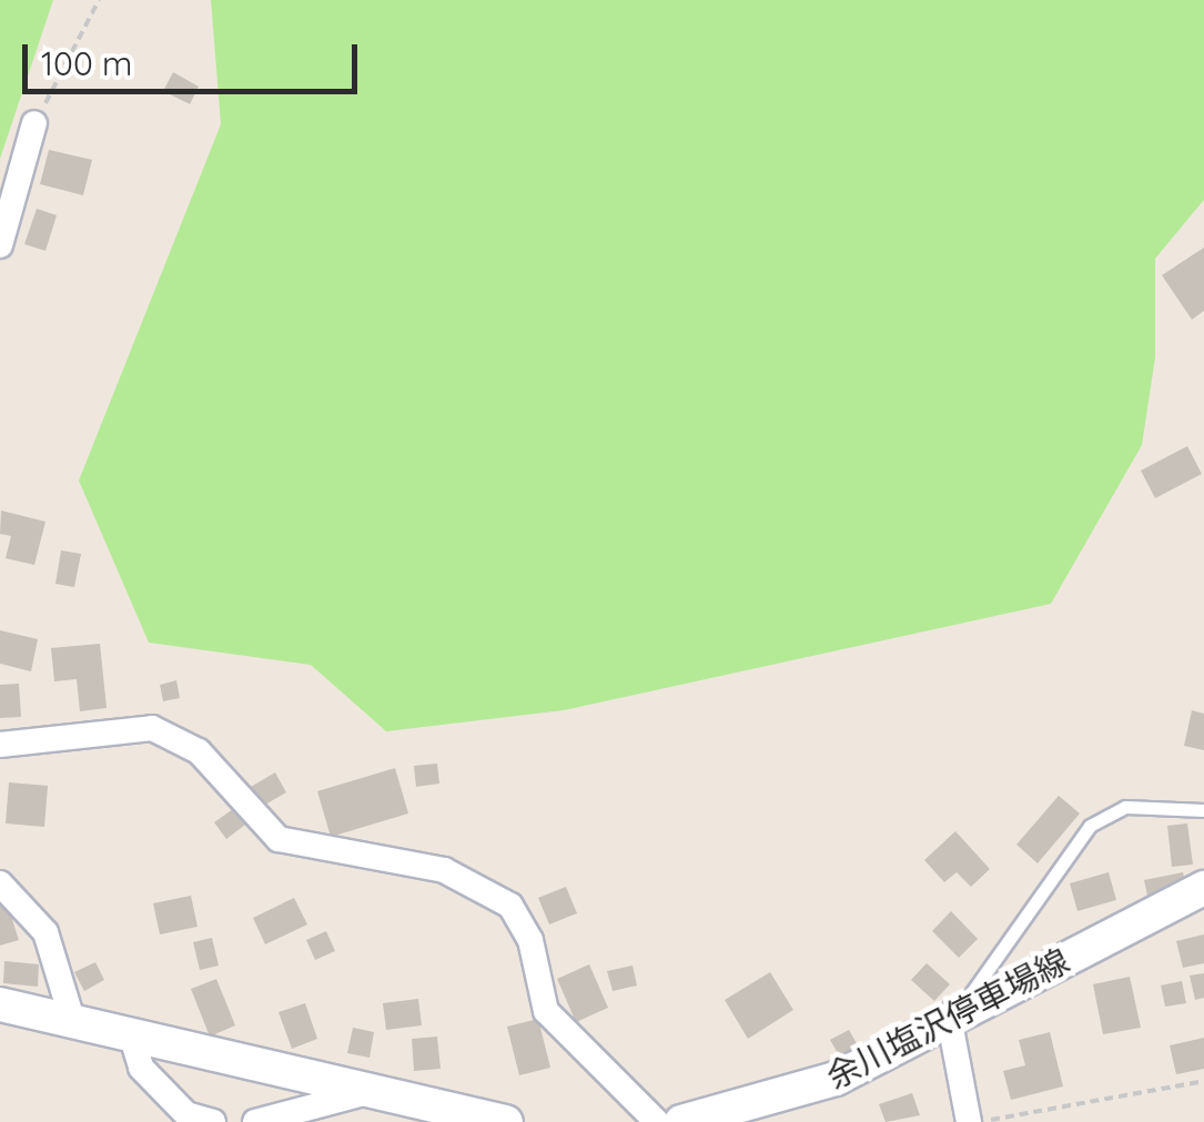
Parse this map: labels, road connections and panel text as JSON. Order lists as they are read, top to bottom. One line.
{"streets":{"main road":["余川塩沢停車場線"]},"scale_bar":"100 m"}
